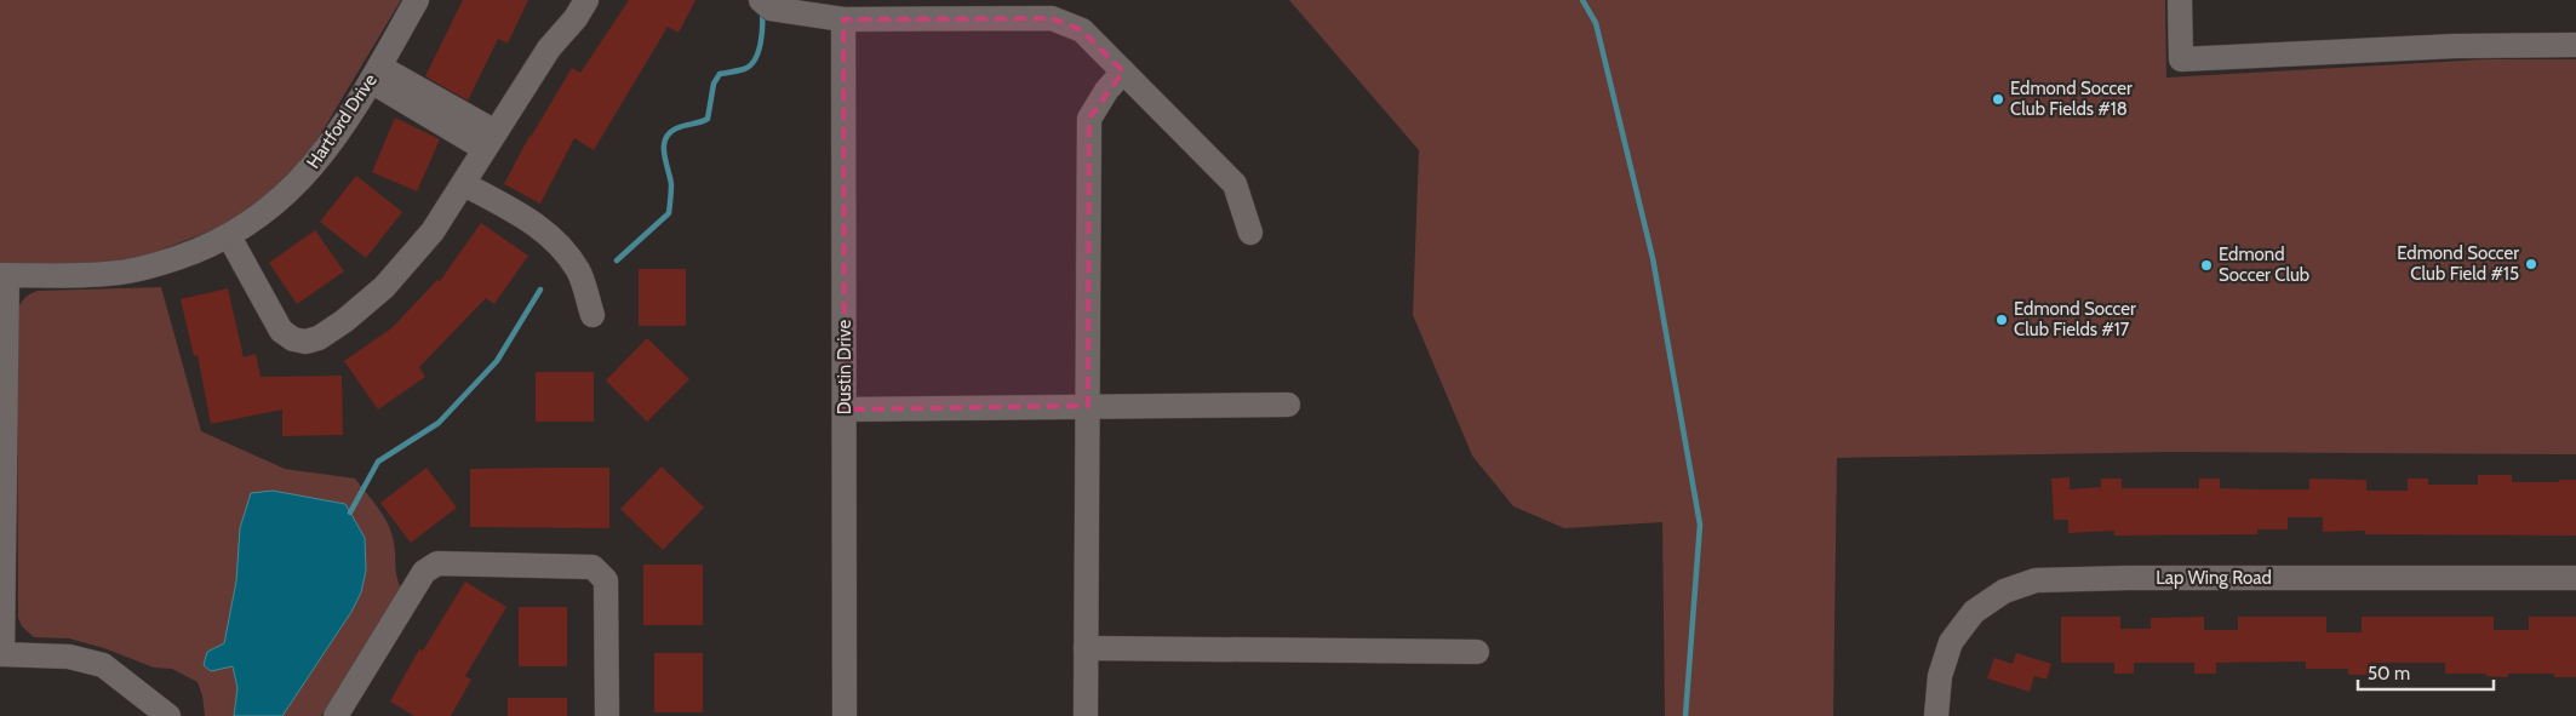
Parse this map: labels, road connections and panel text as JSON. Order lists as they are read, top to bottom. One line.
{"streets":{"street":["Hartford Drive","Dustin Drive","Lap Wing Road"]},"places":["Edmond Soccer Club Fields #18","Edmond Soccer Club Field #15","Edmond Soccer Club","Edmond Soccer Club Fields #17"],"scale_bar":"50 m"}
